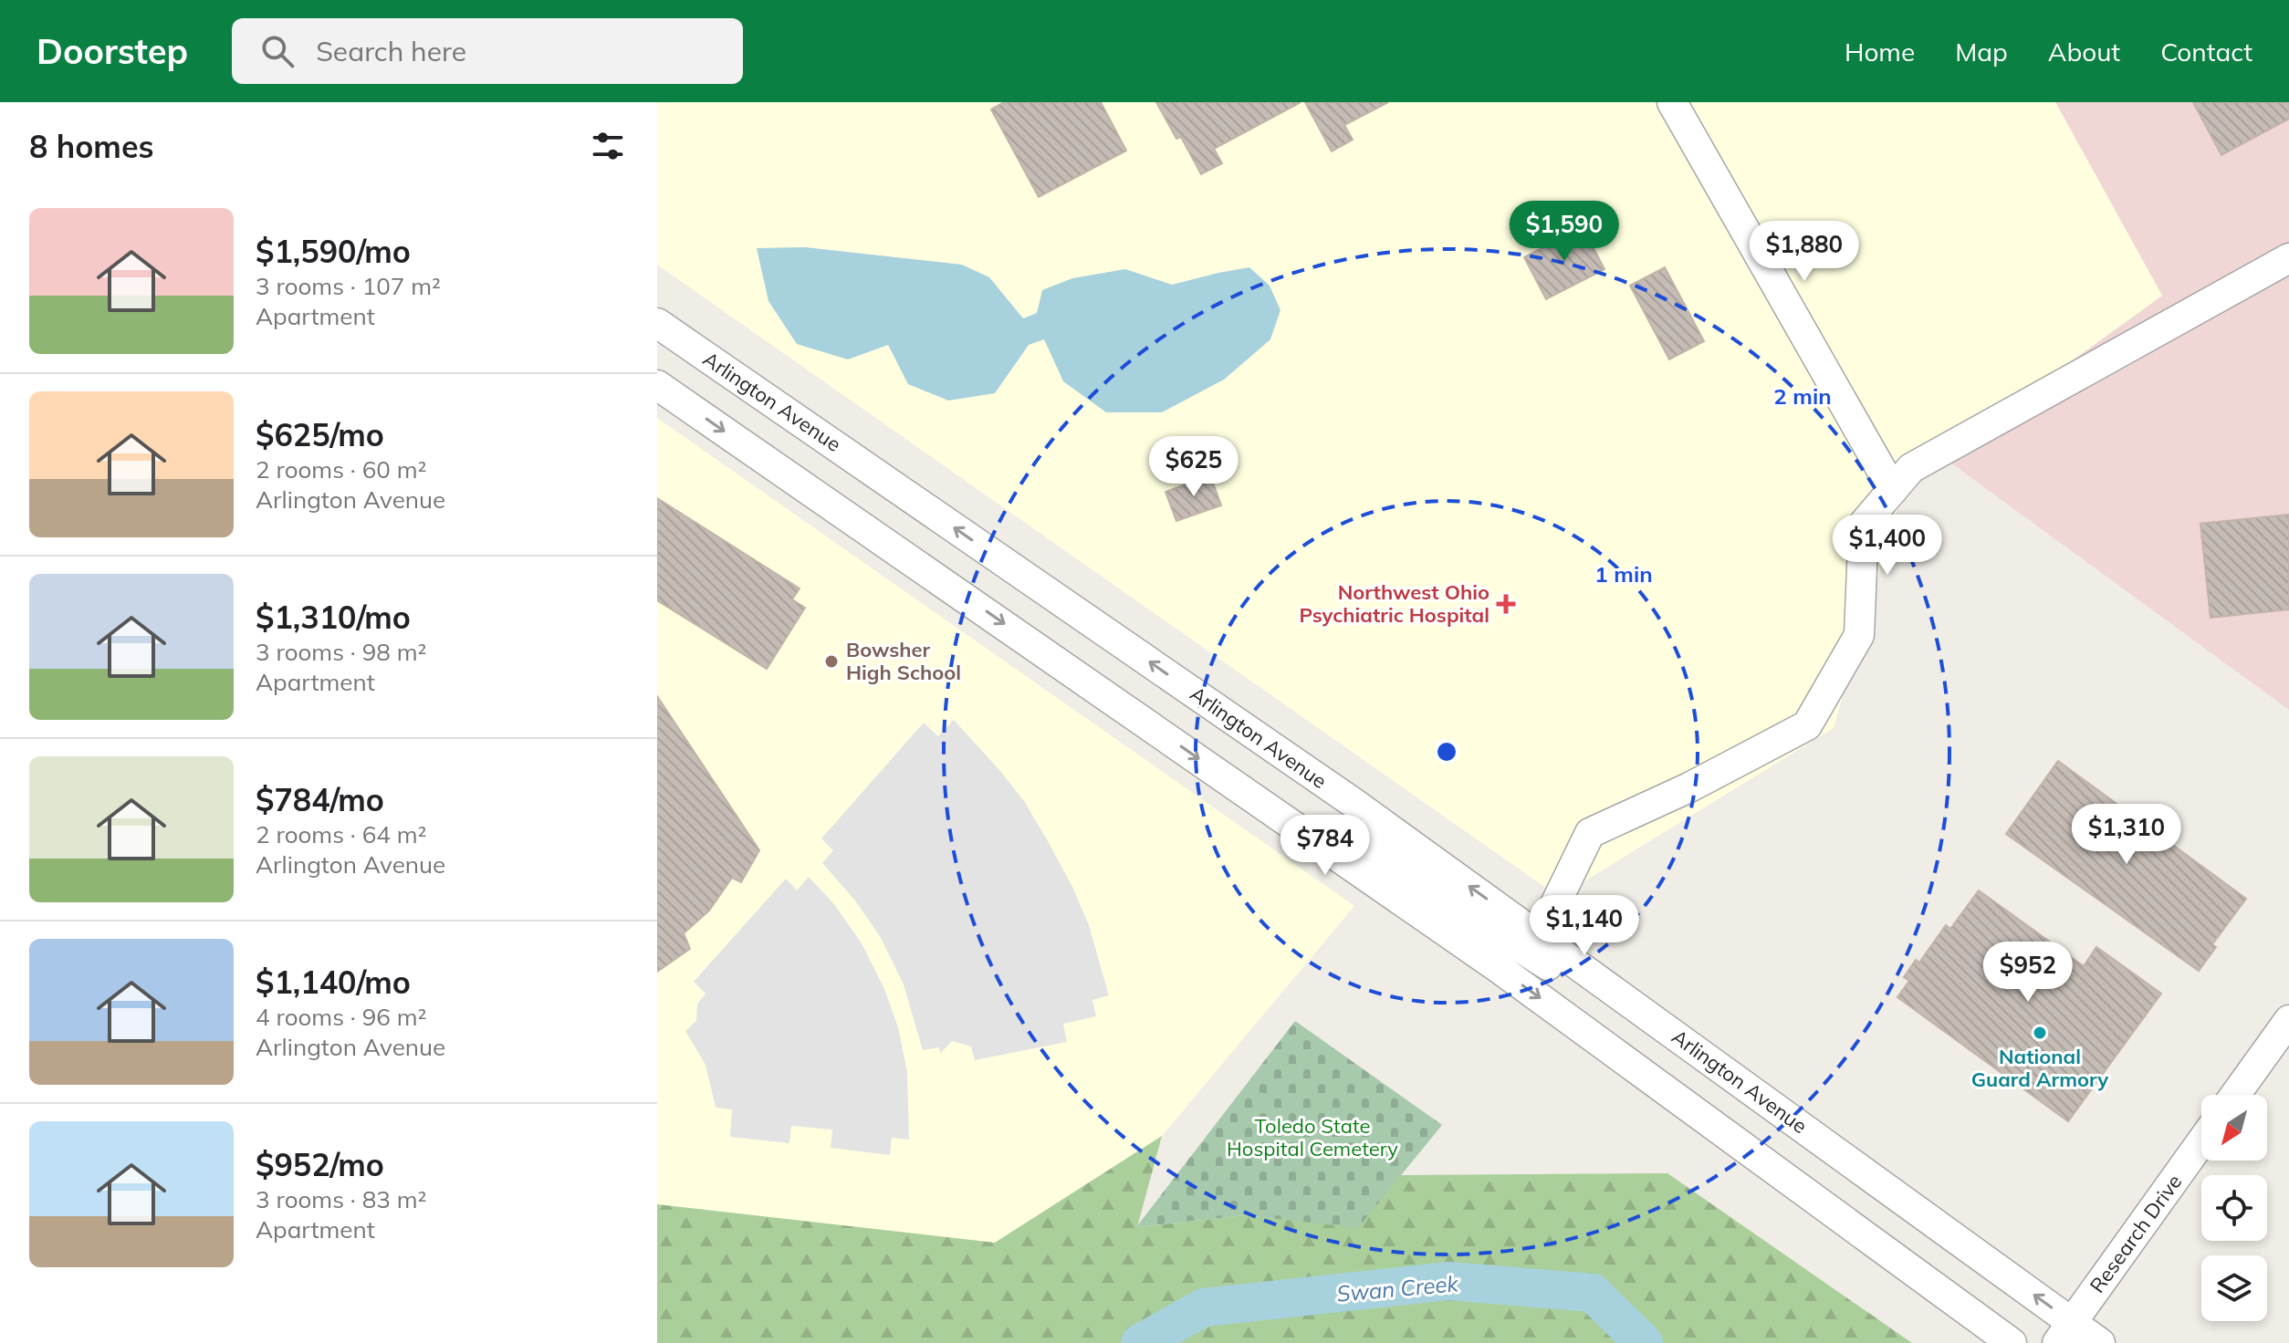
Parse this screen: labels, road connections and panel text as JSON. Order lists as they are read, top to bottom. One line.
{"streets":{"street":["Arlington Avenue","Research Drive"]},"crossings":[["Arlington Avenue","Research Drive"]],"water":["Swan Creek"],"parks":["Toledo State Hospital Cemetery"],"places":{"health":["Northwest Ohio Psychiatric Hospital"],"other":["Bowsher High School","National Guard Armory"]},"north":"bottom left","page":{"header":"Doorstep","search":"Search here","nav":["Home","Map","About","Contact"],"heading":"8 homes","list":[{"name":"$1,590/mo","note":"3 rooms · 107 m² · Apartment"},{"name":"$625/mo","note":"2 rooms · 60 m² · Arlington Avenue"},{"name":"$1,310/mo","note":"3 rooms · 98 m² · Apartment"},{"name":"$784/mo","note":"2 rooms · 64 m² · Arlington Avenue"},{"name":"$1,140/mo","note":"4 rooms · 96 m² · Arlington Avenue"},{"name":"$952/mo","note":"3 rooms · 83 m² · Apartment"}],"price":["$1,590","$1,880","$625","$1,400","$1,310","$784","$1,140","$952"]},"rings":["2 min","1 min"]}
